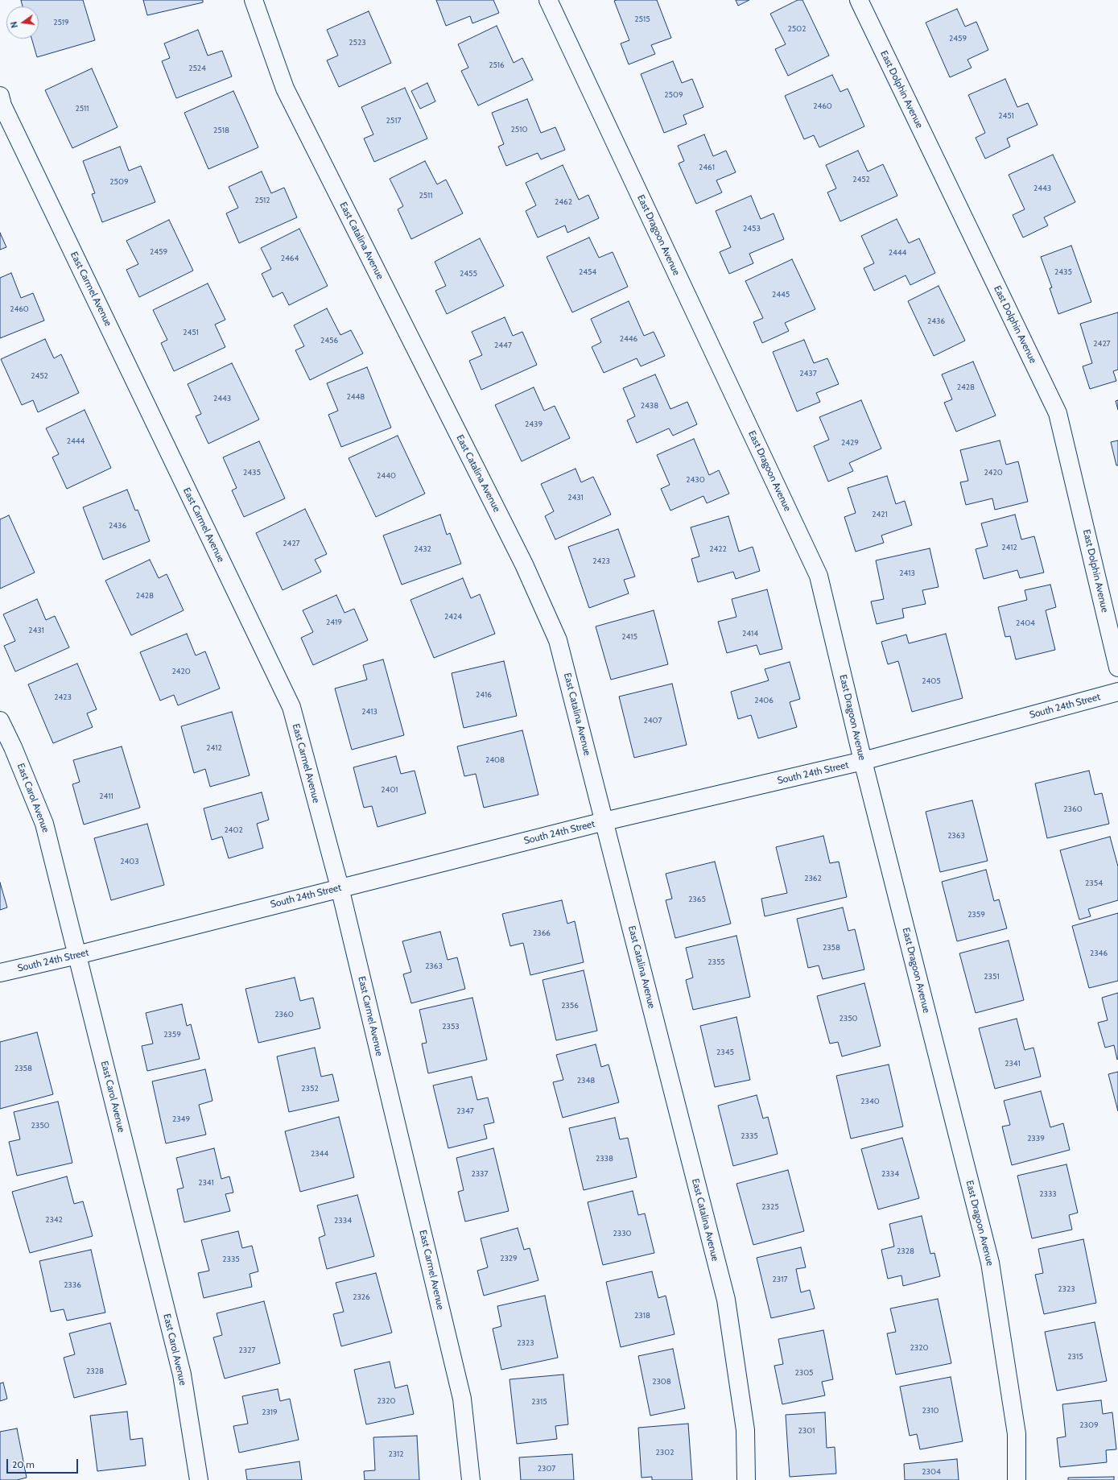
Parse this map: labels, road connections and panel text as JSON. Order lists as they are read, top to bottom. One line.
{"streets":{"street":["East Dolphin Avenue","East Dragoon Avenue","East Catalina Avenue","East Carmel Avenue","South 24th Street","East Carol Avenue"]},"crossings":[["East Dragoon Avenue","South 24th Street"],["East Catalina Avenue","South 24th Street"],["East Carmel Avenue","South 24th Street"],["South 24th Street","East Carol Avenue"]],"house_numbers":["2515","2519","2502","2459","2523","2516","2524","2509","2460","2511","2451","2517","2510","2518","2461","2452","2509","2443","2511","2512","2462","2453","2459","2444","2464","2454","2435","2455","2445","2460","2436","2451","2446","2456","2427","2447","2437","2452","2428","2448","2443","2438","2439","2444","2429","2435","2420","2440","2430","2431","2421","2436","2427","2412","2432","2422","2423","2413","2428","2424","2419","2404","2431","2414","2415","2420","2405","2416","2423","2406","2413","2407","2412","2408","2401","2411","2360","2402","2363","2403","2362","2354","2365","2359","2366","2358","2346","2355","2363","2351","2356","2360","2350","2353","2359","2345","2341","2358","2348","2352","2340","2347","2349","2350","2335","2339","2344","2338","2337","2334","2341","2333","2325","2342","2334","2330","2328","2329","2335","2317","2336","2323","2326","2318","2323","2320","2327","2315","2328","2305","2308","2320","2315","2310","2319","2309","2301","2302","2312","2307","2304"],"scale_bar":"20 m","north":"left"}
